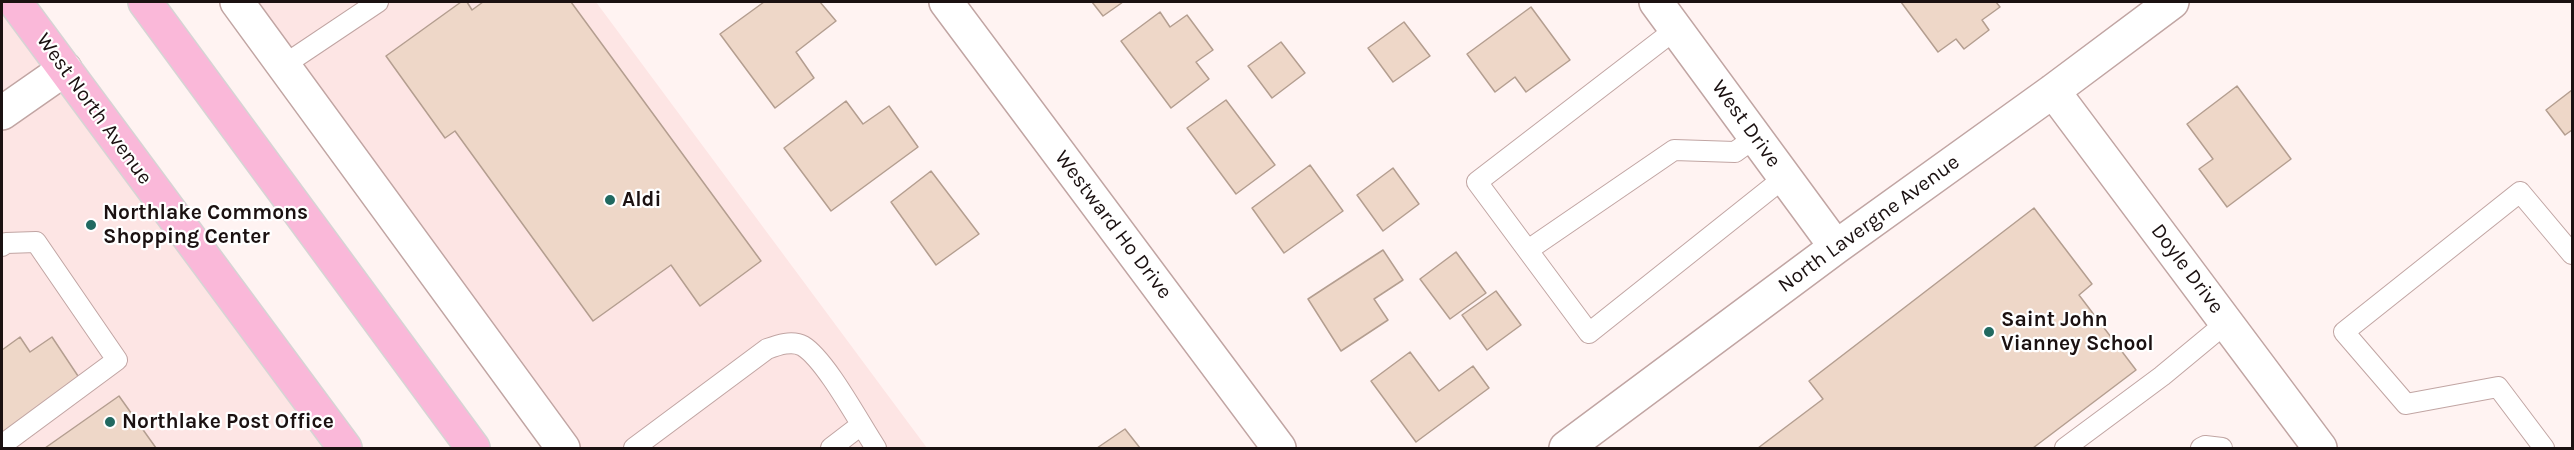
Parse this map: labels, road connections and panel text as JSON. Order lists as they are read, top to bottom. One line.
{"streets":{"main road":["West North Avenue"],"street":["West Drive","North Lavergne Avenue","Westward Ho Drive","Doyle Drive"]},"crossings":[["West Drive","North Lavergne Avenue"],["North Lavergne Avenue","Doyle Drive"]],"places":["Aldi","Northlake Commons Shopping Center","Saint John Vianney School","Northlake Post Office"]}
